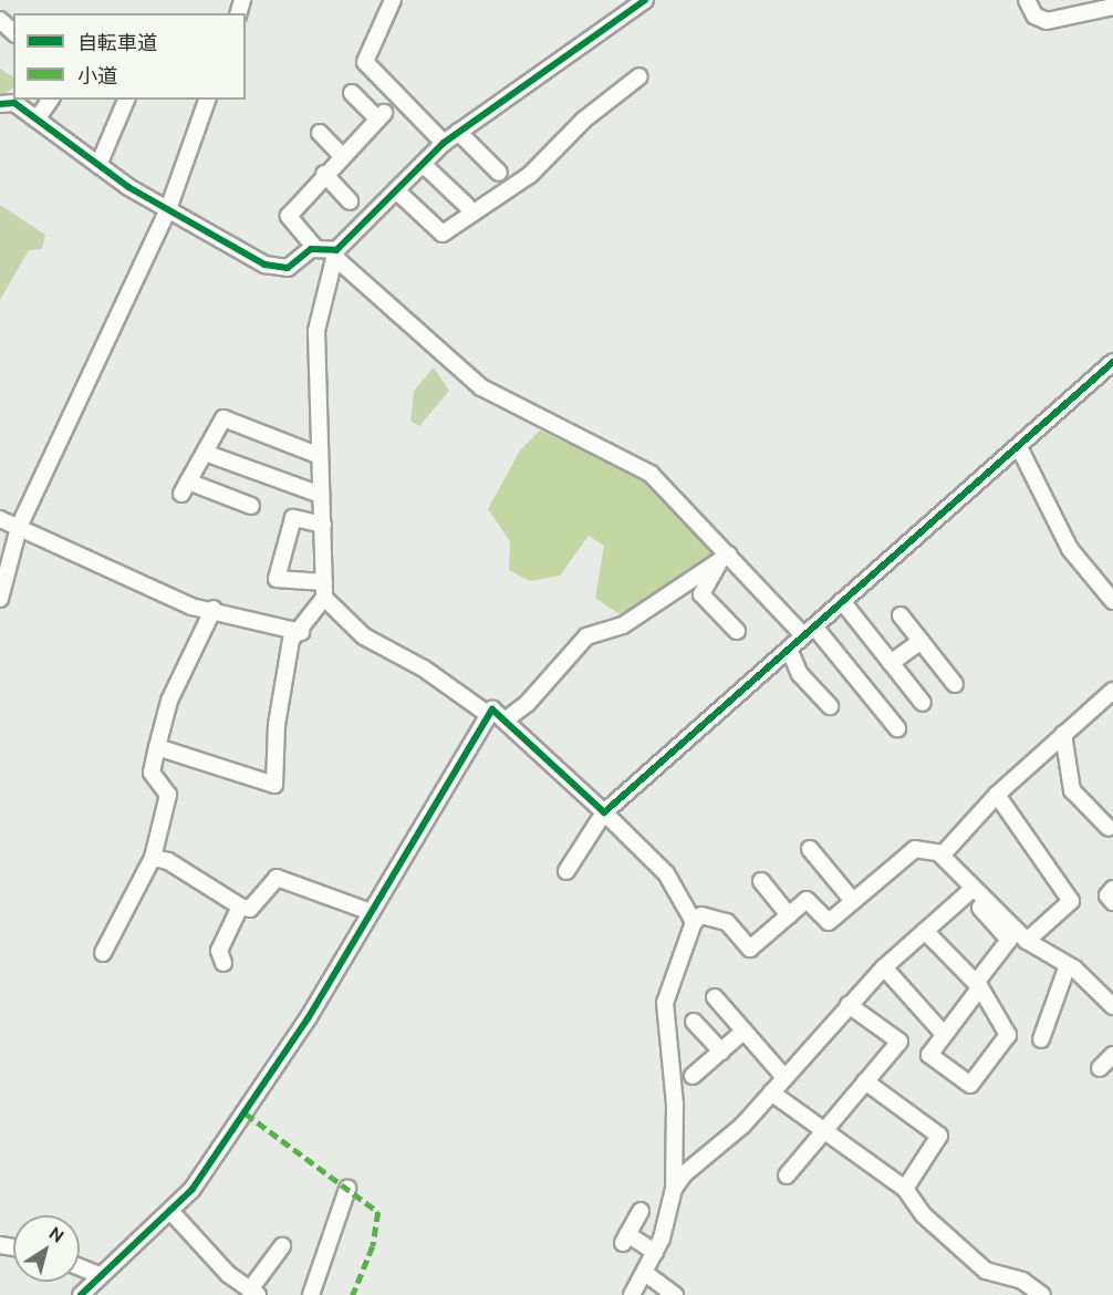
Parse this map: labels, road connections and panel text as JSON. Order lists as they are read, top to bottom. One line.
{"legend":["自転車道","小道"],"north":"top right"}
